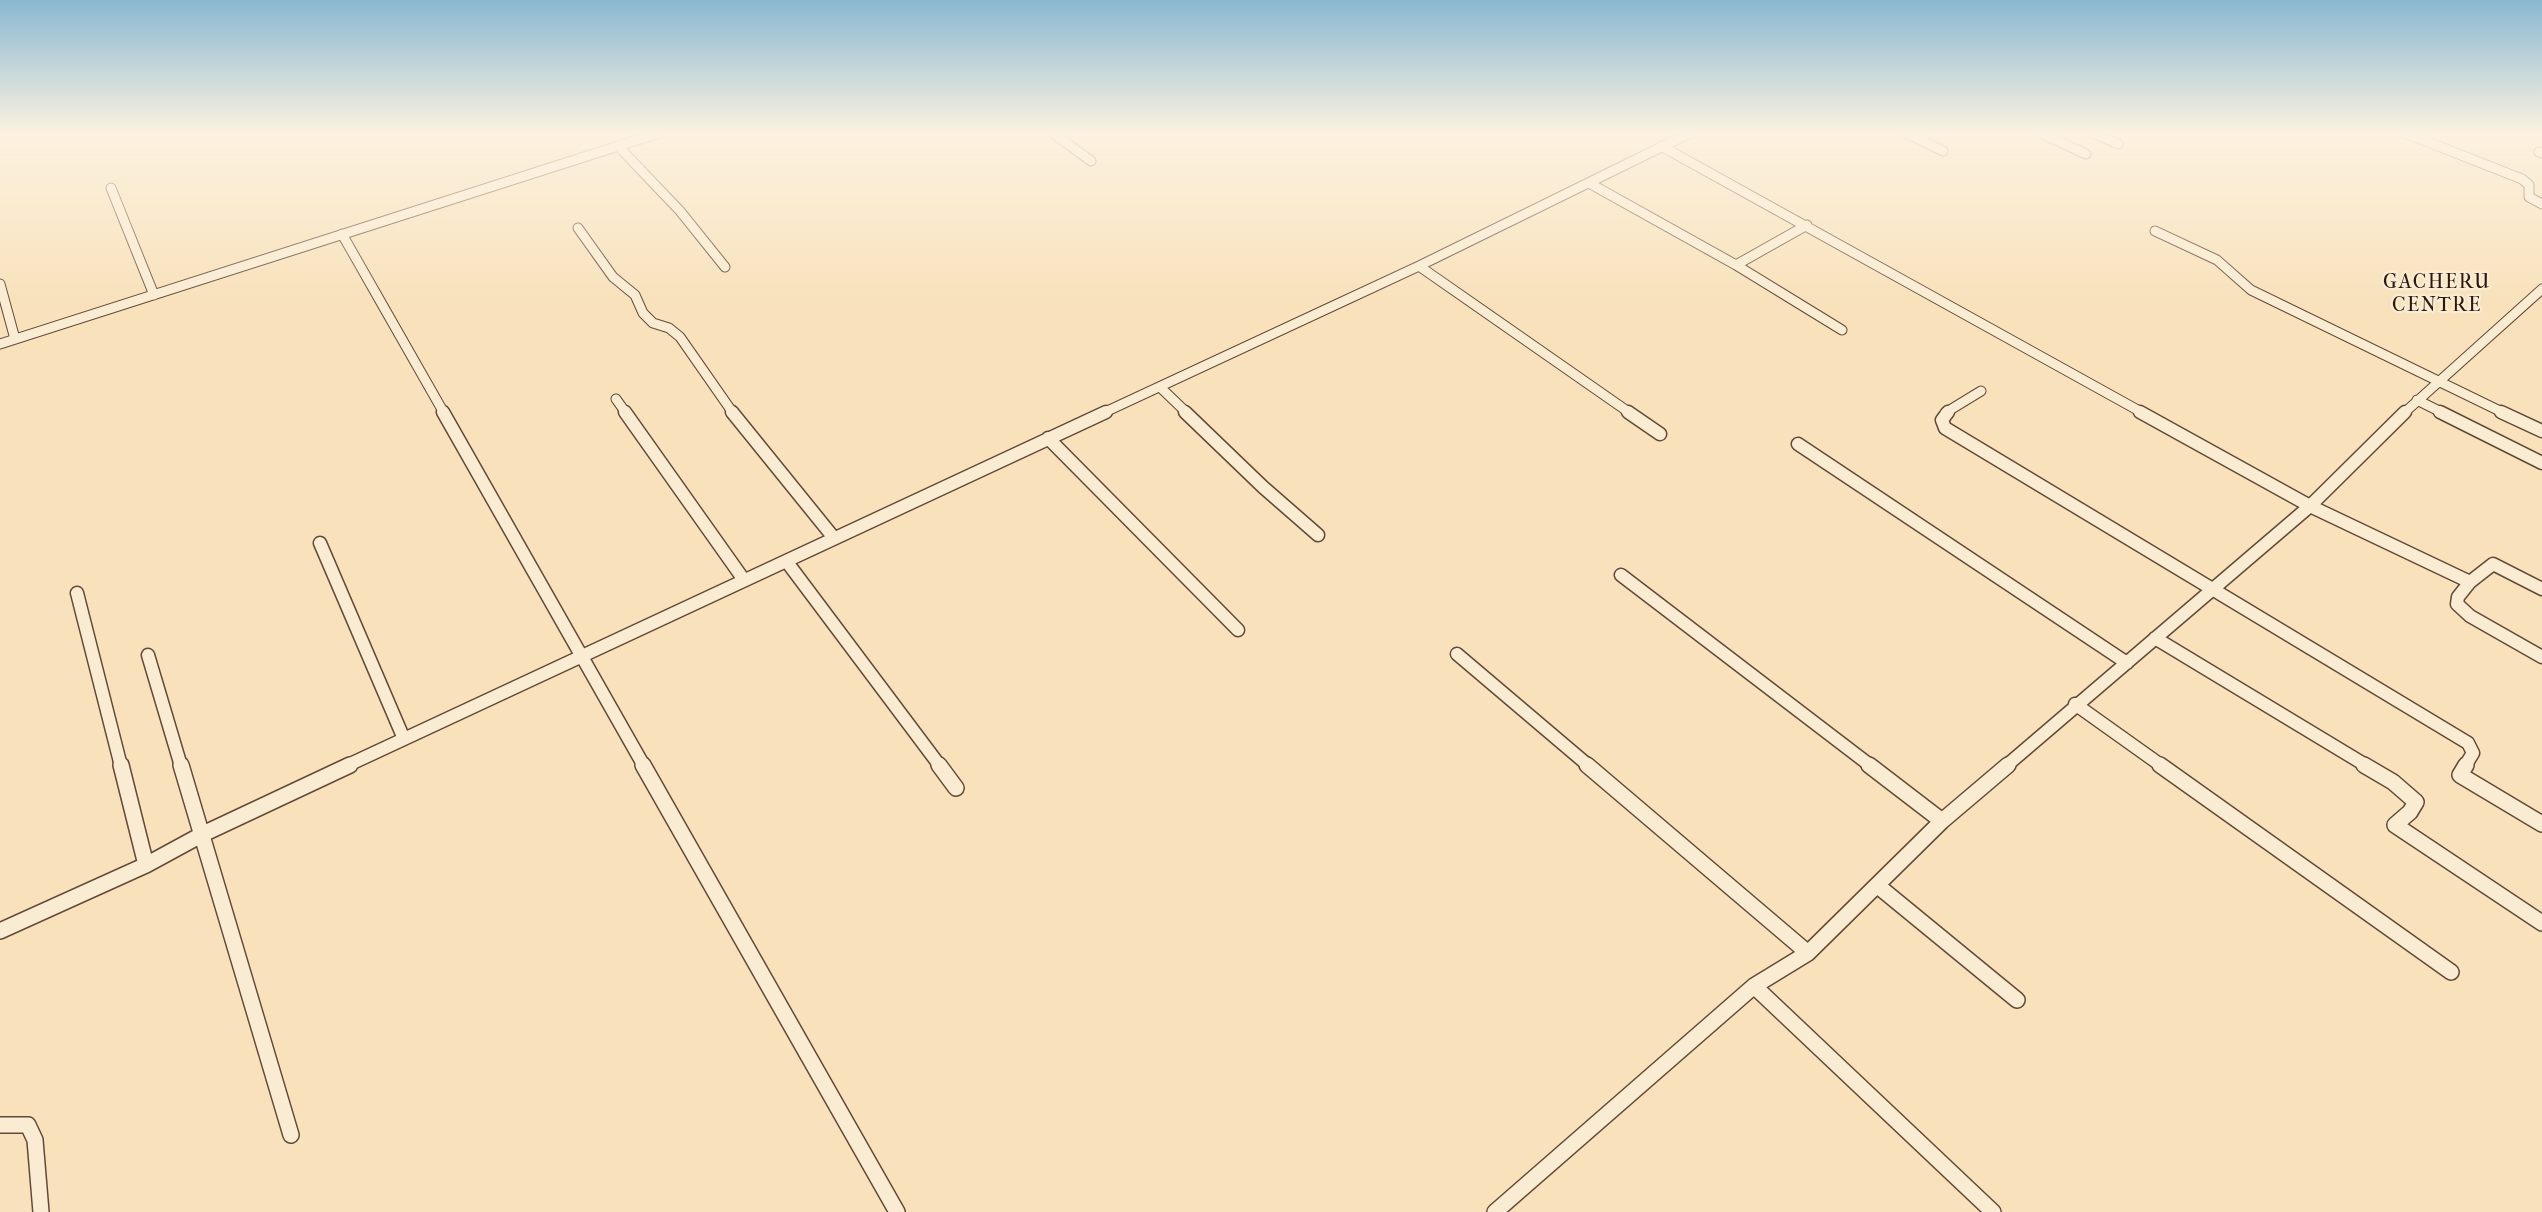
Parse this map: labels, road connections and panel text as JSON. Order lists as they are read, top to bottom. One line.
{"districts":["GACHERU CENTRE"]}
